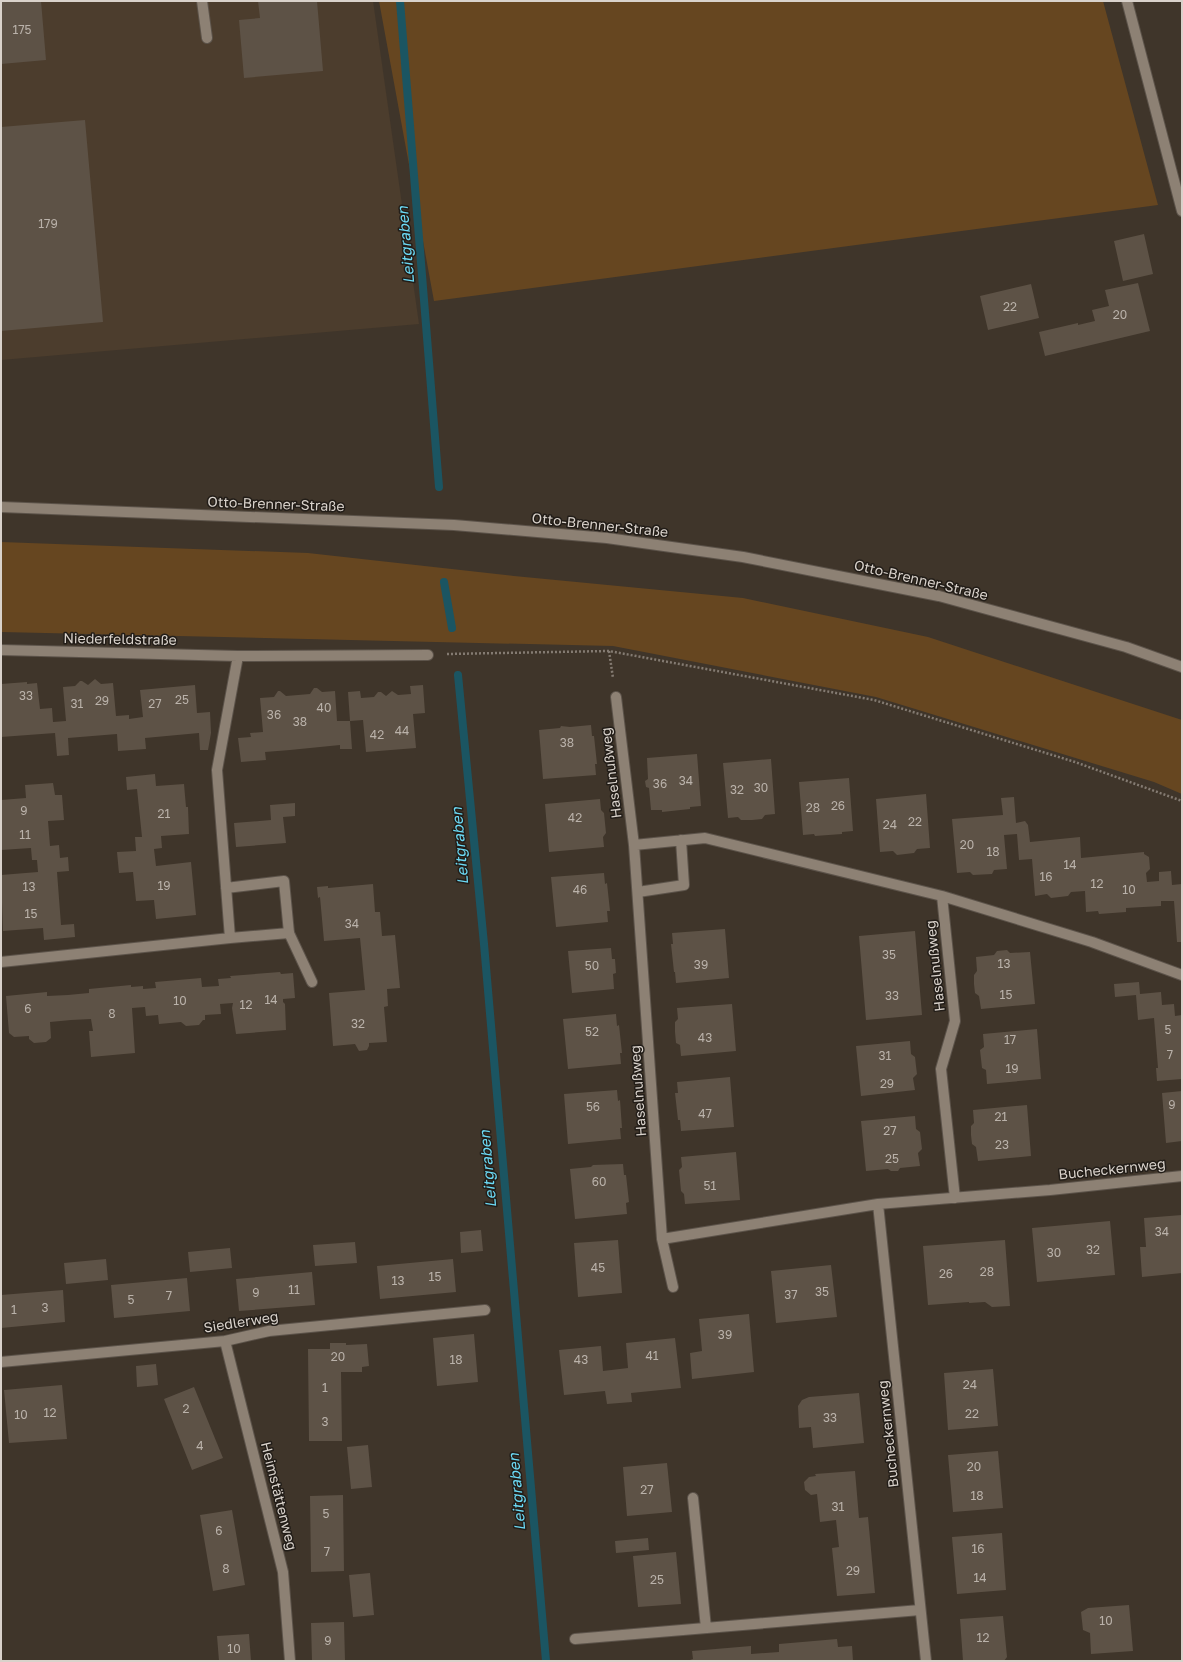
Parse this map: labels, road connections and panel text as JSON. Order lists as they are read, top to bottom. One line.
{"streets":{"street":["Otto-Brenner-Straße","Niederfeldstraße","Haselnußweg","Bucheckernweg","Siedlerweg","Heimstättenweg"]},"crossings":[["Haselnußweg","Bucheckernweg"],["Siedlerweg","Heimstättenweg"]],"water":["Leitgraben"],"house_numbers":["175","179","22","20","33","25","29","31","27","40","36","38","44","42","38","34","36","30","32","26","28","9","21","42","22","24","11","20","18","14","16","12","19","13","46","10","15","34","35","13","39","50","15","33","14","10","12","6","8","32","5","52","43","17","7","31","19","29","9","56","47","21","27","23","25","60","51","34","32","30","45","28","26","15","13","11","35","9","37","7","5","3","1","39","41","20","18","43","24","1","2","12","22","10","33","3","4","20","27","18","31","5","6","16","7","8","29","14","25","10","12","9","10"]}
